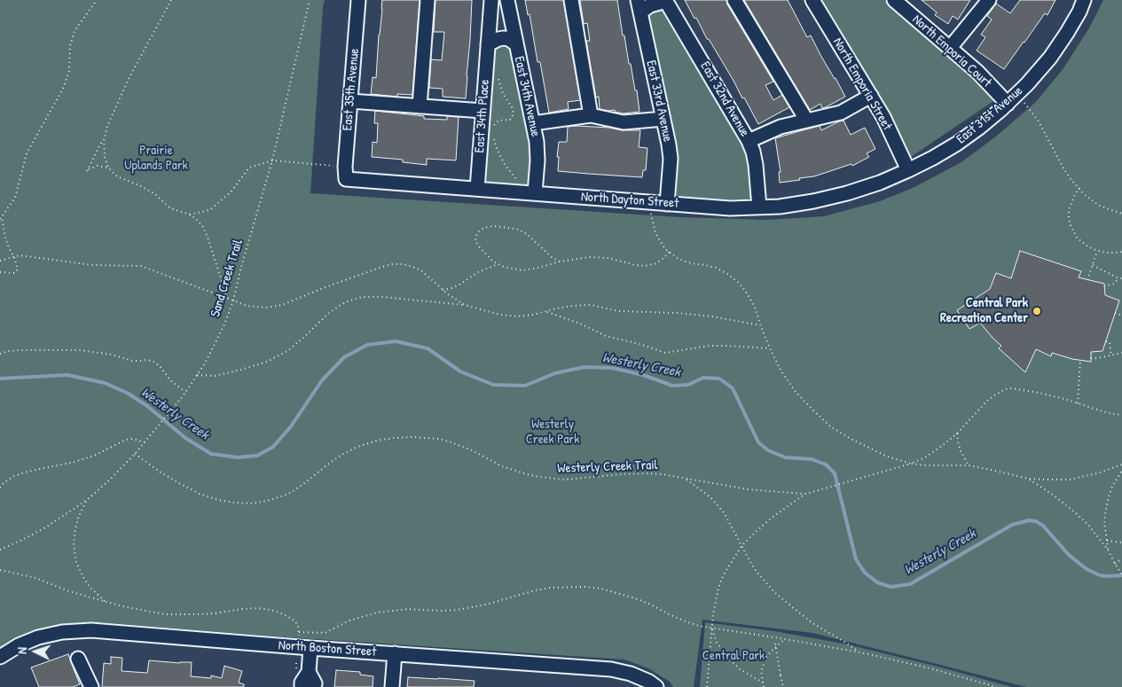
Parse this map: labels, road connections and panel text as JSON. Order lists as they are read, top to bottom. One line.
{"streets":{"street":["North Emporia Court","North Emporia Street","East 35th Avenue","East 34th Avenue","East 32nd Avenue","East 33rd Avenue","East 31st Avenue","East 34th Place","North Dayton Street","North Boston Street"],"path":["Sand Creek Trail","Westerly Creek Trail"]},"crossings":[["North Emporia Court","East 31st Avenue"],["North Emporia Street","East 31st Avenue"],["North Emporia Street","North Dayton Street"],["East 35th Avenue","North Dayton Street"],["East 34th Avenue","North Dayton Street"],["East 32nd Avenue","North Dayton Street"],["East 33rd Avenue","North Dayton Street"],["East 31st Avenue","North Dayton Street"],["East 34th Place","North Dayton Street"],["Sand Creek Trail","Westerly Creek Trail"]],"water":["Westerly Creek"],"parks":["Prairie Uplands Park","Westerly Creek Park","Central Park"],"places":["Central Park Recreation Center"],"north":"left"}
